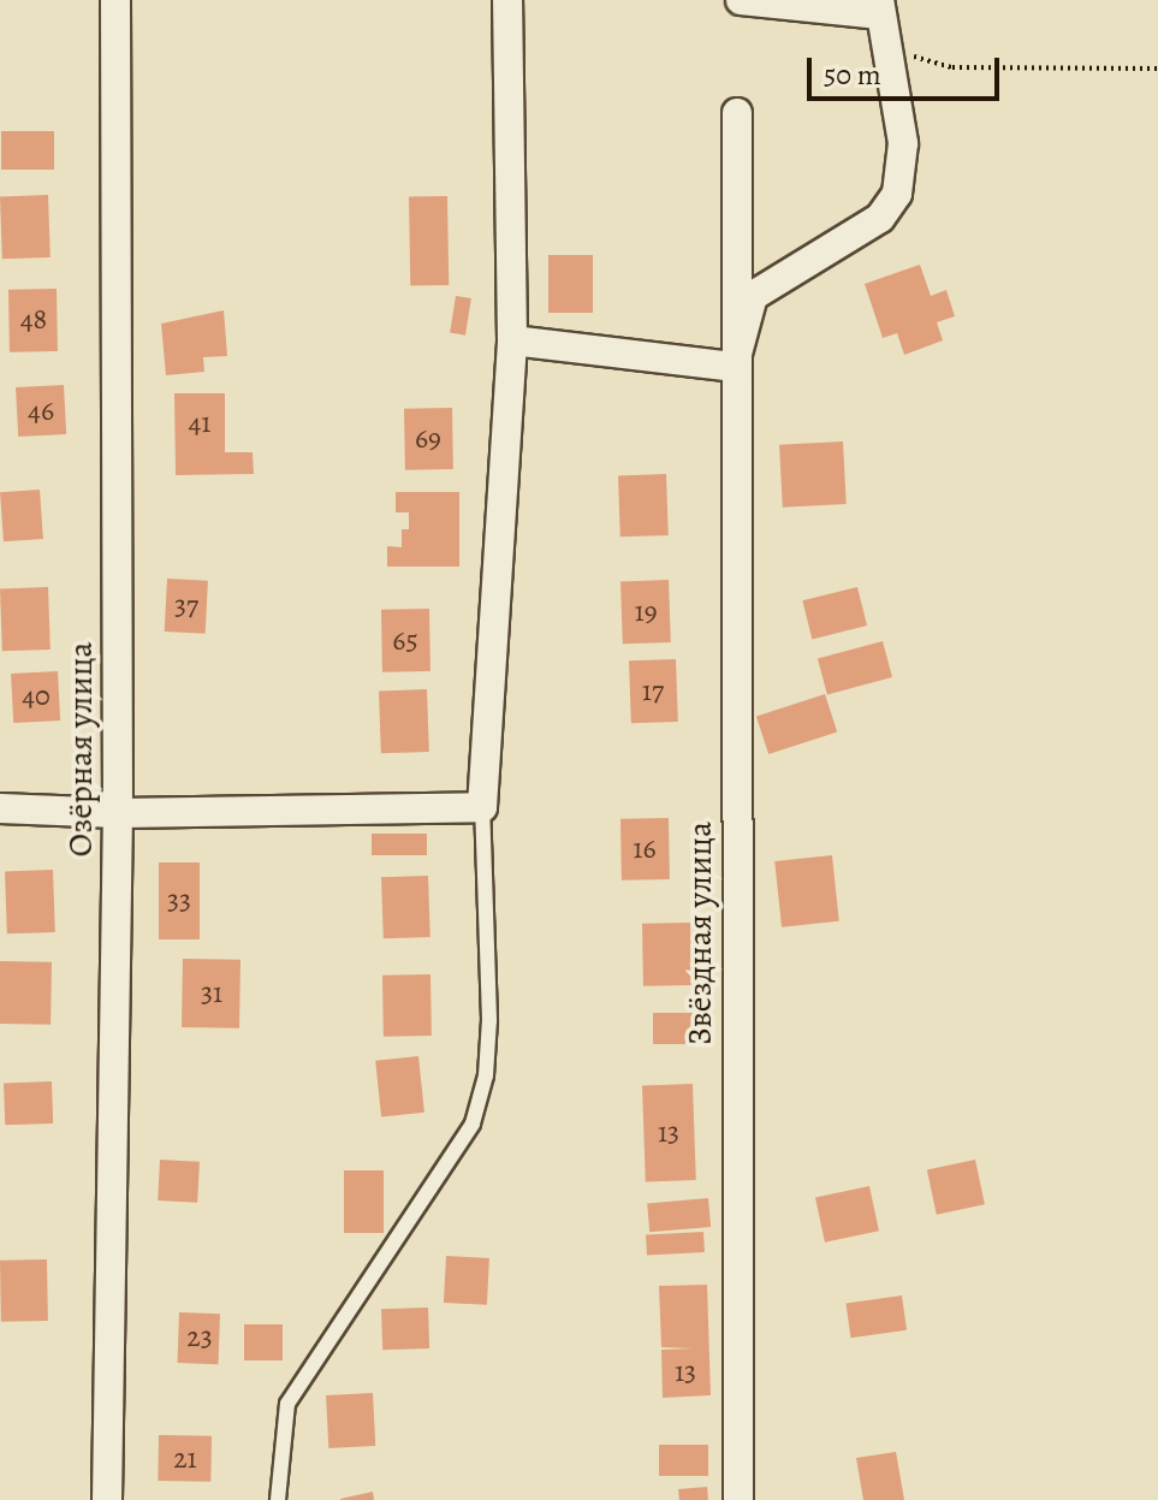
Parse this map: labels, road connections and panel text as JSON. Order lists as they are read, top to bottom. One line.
{"streets":{"street":["Озёрная улица","Звёздная улица"]},"house_numbers":["48","46","41","69","37","19","65","17","40","16","33","31","13","23","13","21"],"scale_bar":"50 m"}
